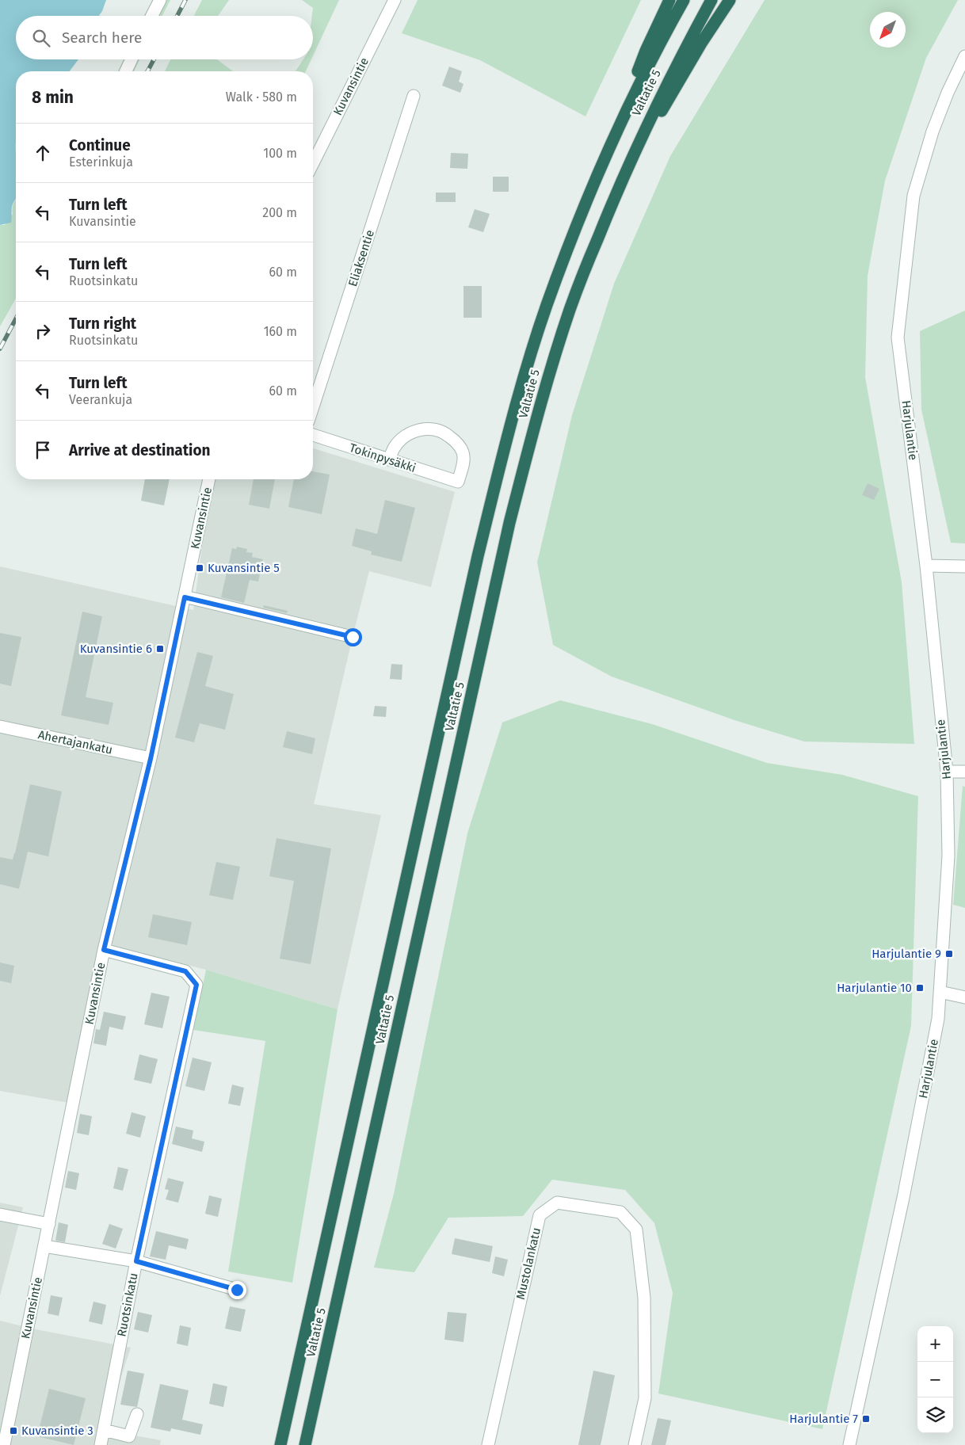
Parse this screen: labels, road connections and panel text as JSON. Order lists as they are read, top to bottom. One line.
{"streets":{"highway":["Valtatie 5"],"street":["Kuvansintie","Eliaksentie","Harjulantie","Tokinpysäkki","Ahertajankatu","Mustolankatu","Ruotsinkatu"]},"crossings":[["Kuvansintie","Ahertajankatu"],["Kuvansintie","Ruotsinkatu"]],"places":{"transit":["Kuvansintie 5","Kuvansintie 6","Harjulantie 9","Harjulantie 10","Harjulantie 7","Kuvansintie 3"]},"north":"bottom left","page":{"search":"Search here","heading":["8 min","Walk · 580 m"],"list":[["Continue","Esterinkuja","100 m"],["Turn left","Kuvansintie","200 m"],["Turn left","Ruotsinkatu","60 m"],["Turn right","Ruotsinkatu","160 m"],["Turn left","Veerankuja","60 m"],"Arrive at destination"],"map_buttons":["+","−"]}}
